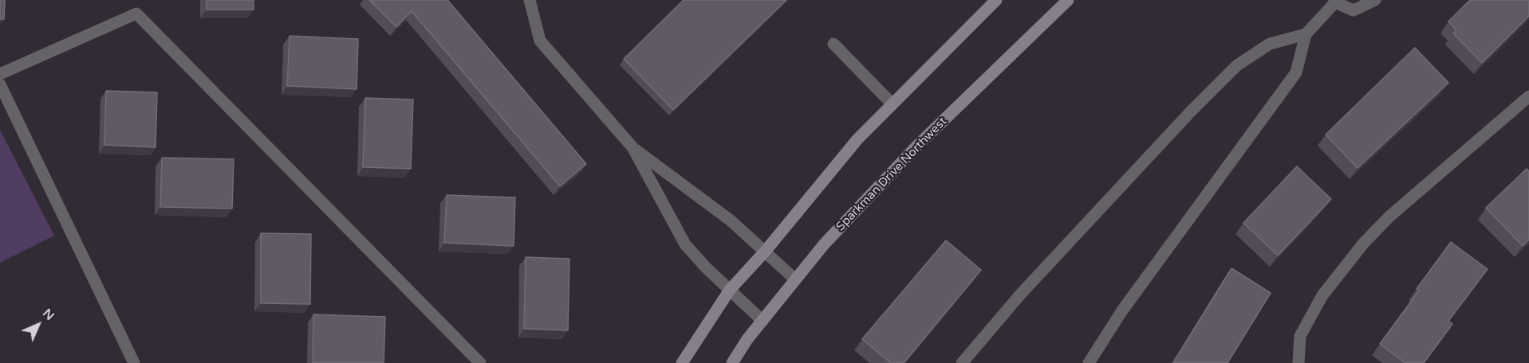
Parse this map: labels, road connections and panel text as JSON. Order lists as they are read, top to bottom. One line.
{"streets":{"main road":["Sparkman Drive Northwest"]},"north":"top right"}
